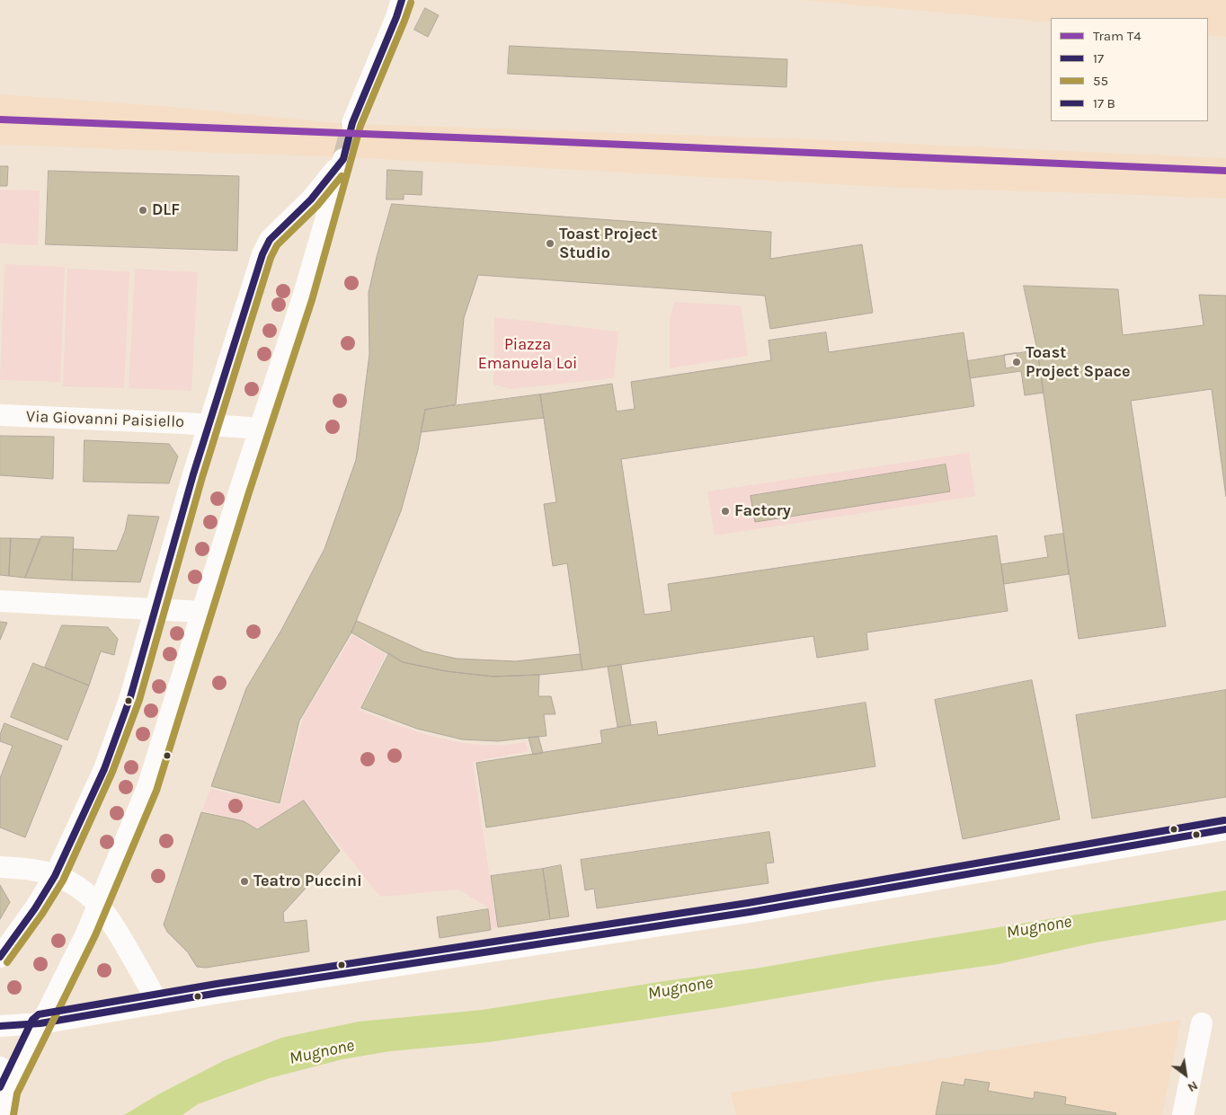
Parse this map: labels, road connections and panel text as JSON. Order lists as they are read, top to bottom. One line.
{"streets":{"street":["Via Giovanni Paisiello"]},"water":["Mugnone"],"parks":["Piazza Emanuela Loi"],"places":["DLF","Toast Project Studio","Toast Project Space","Factory","Teatro Puccini"],"lines":["transit line 17","transit line 55","tram line T4"],"legend":["Tram T4","17","55","17 B"],"north":"bottom right"}
